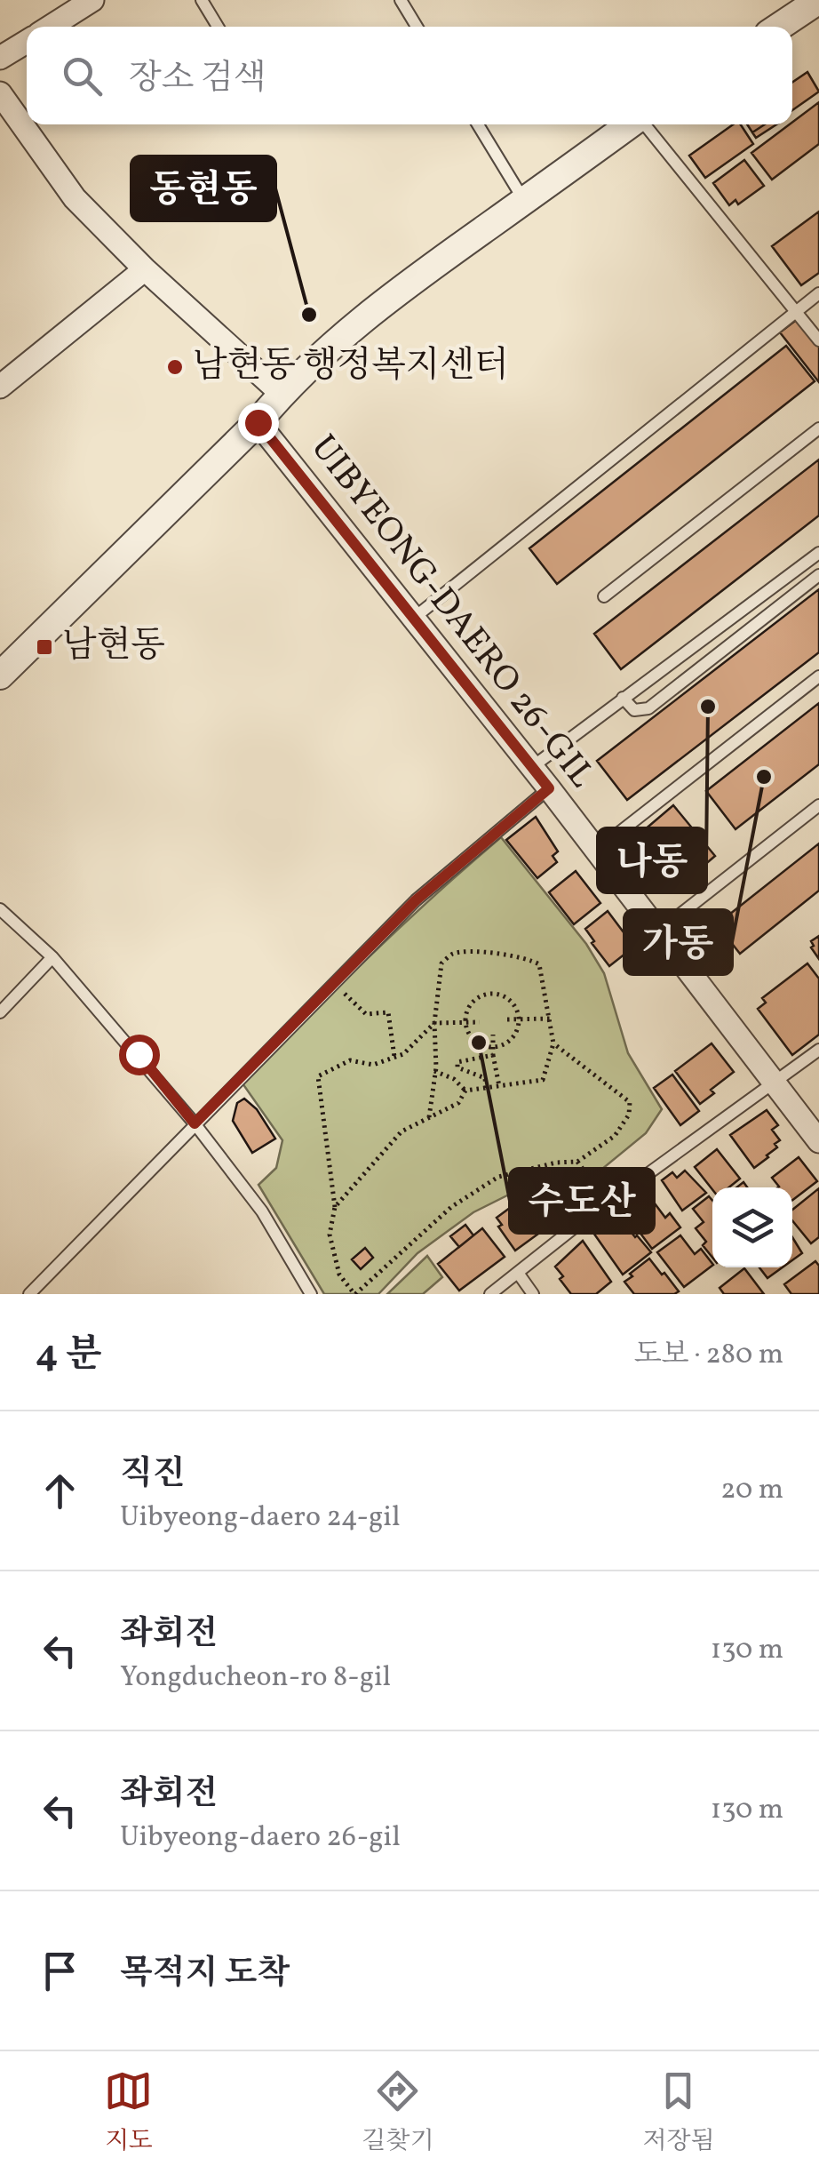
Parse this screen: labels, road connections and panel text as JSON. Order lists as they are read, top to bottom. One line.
{"streets":{"street":["UIBYEONG-DAERO 26-GIL"]},"places":{"other":["동현동","남현동 행정복지센터","나동","가동","수도산"],"transit":["남현동"]},"page":{"search":"장소 검색","heading":["4 분","도보 · 280 m"],"list":[["직진","Uibyeong-daero 24-gil","20 m"],["좌회전","Yongducheon-ro 8-gil","130 m"],["좌회전","Uibyeong-daero 26-gil","130 m"],"목적지 도착"],"nav":["지도","길찾기","저장됨"]}}
